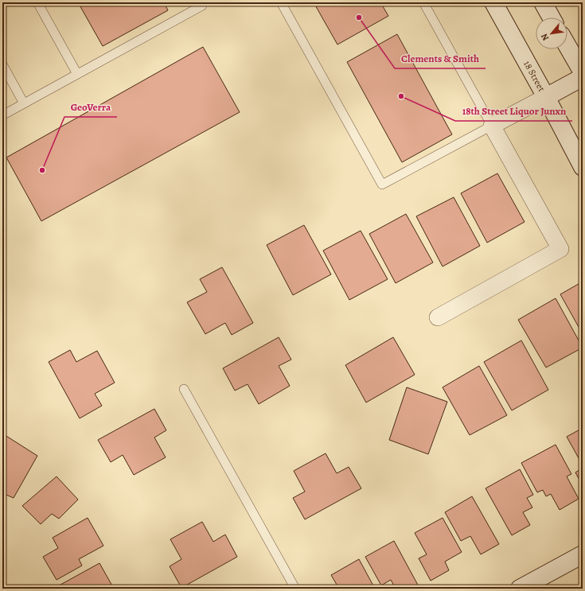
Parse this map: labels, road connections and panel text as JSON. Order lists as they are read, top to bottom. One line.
{"streets":{"street":["18 Street"]},"places":["Clements & Smith","18th Street Liquor Junxn","GeoVerra"],"north":"bottom left"}
